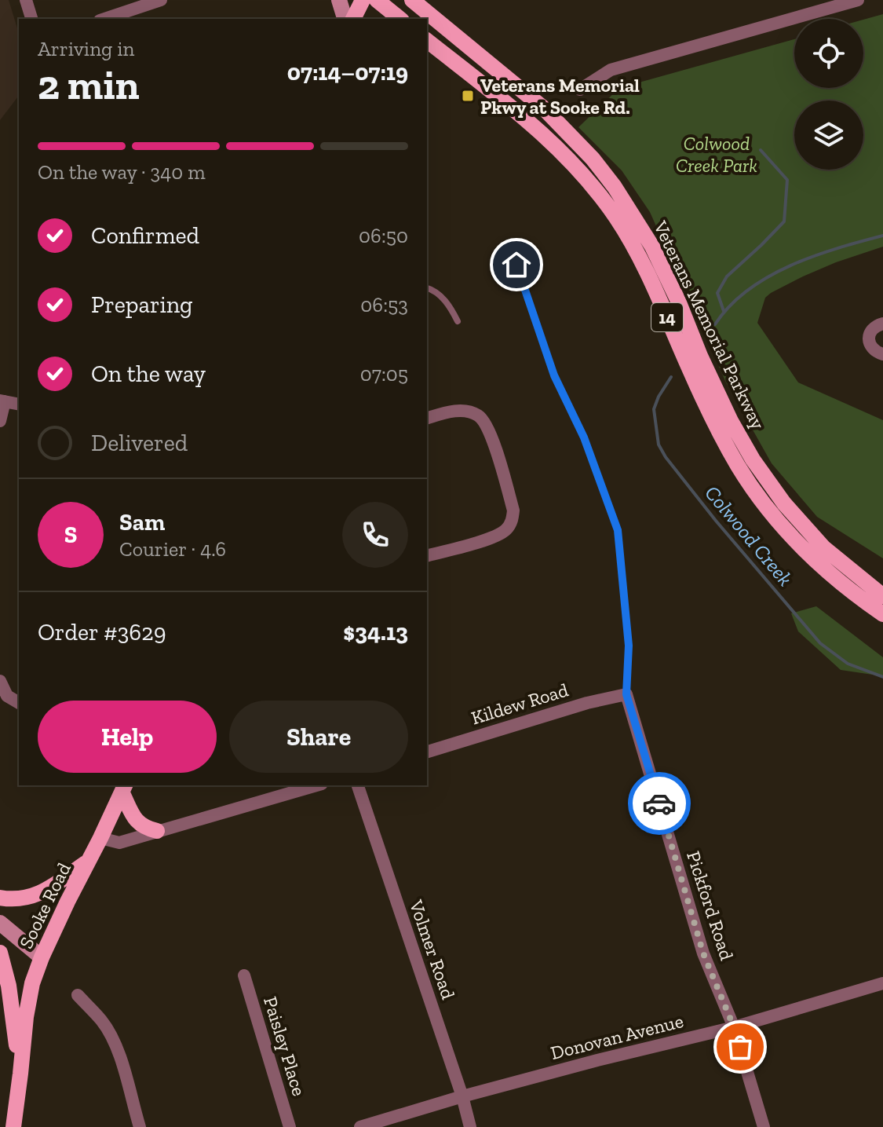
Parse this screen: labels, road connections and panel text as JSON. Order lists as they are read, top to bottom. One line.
{"streets":{"main road":["14","Veterans Memorial Parkway","Sooke Road"],"street":["Kildew Road","Pickford Road","Volmer Road","Donovan Avenue","Paisley Place"]},"crossings":[["Kildew Road","Pickford Road"],["Pickford Road","Donovan Avenue"],["Volmer Road","Donovan Avenue"]],"water":["Colwood Creek"],"parks":["Colwood Creek Park"],"places":{"transit":["Veterans Memorial Pkwy at Sooke Rd."]},"page":{"heading":["2 min","Arriving in","07:14–07:19"],"panel":["Sam","Courier · 4.6","Order #3629","$34.13"],"bar":"On the way · 340 m","list":[["Confirmed","06:50"],["Preparing","06:53"],["On the way","07:05"],"Delivered"],"round":"S","buttons":["Help","Share"]}}
